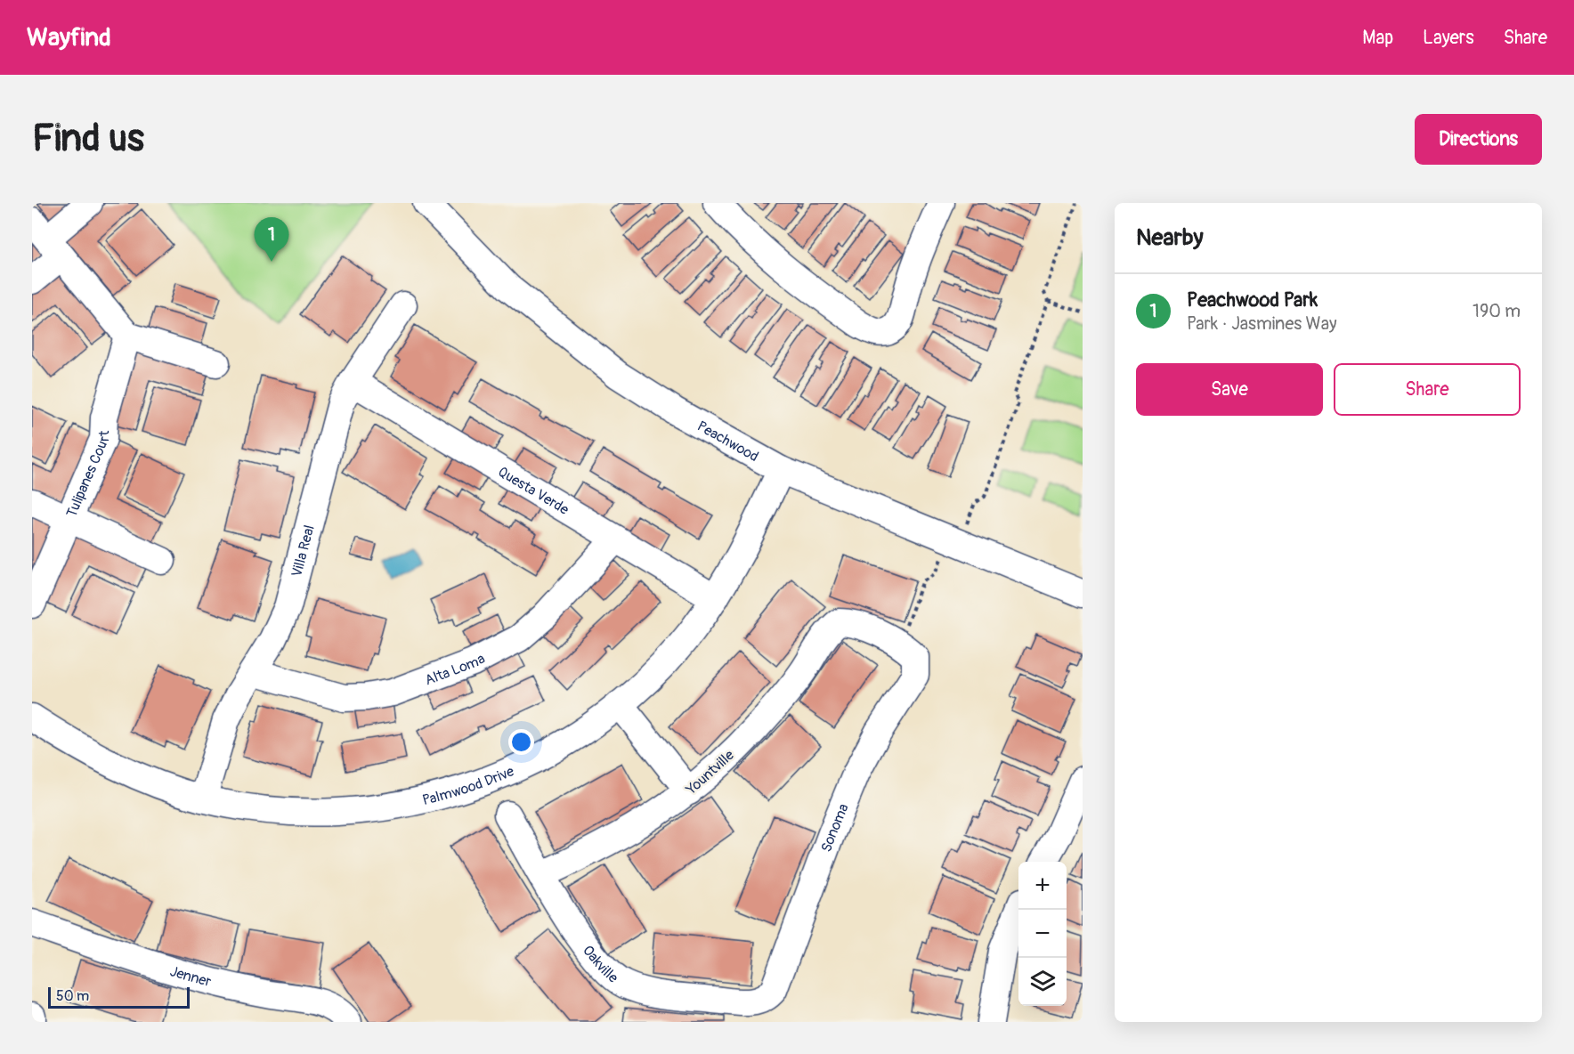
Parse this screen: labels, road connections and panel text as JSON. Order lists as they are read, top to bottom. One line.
{"streets":{"street":["Peachwood","Tulipanes Court","Questa Verde","Villa Real","Alta Loma","Yountville","Palmwood Drive","Sonoma","Oakville","Jenner"]},"crossings":[["Peachwood","Palmwood Drive"],["Questa Verde","Villa Real"],["Questa Verde","Alta Loma"],["Questa Verde","Palmwood Drive"],["Villa Real","Alta Loma"],["Villa Real","Palmwood Drive"],["Yountville","Sonoma"],["Yountville","Oakville"],["Sonoma","Oakville"]],"scale_bar":"50 m","page":{"header":"Wayfind","nav":["Map","Layers","Share"],"buttons":["Directions",["Save","Share"]],"title":"Find us","heading":"Nearby","pins":"1","list":[{"mark":"1","name":"Peachwood Park","note":"Park · Jasmines Way","value":"190 m"}],"map_buttons":["+","−"],"scale":"50 m"}}
